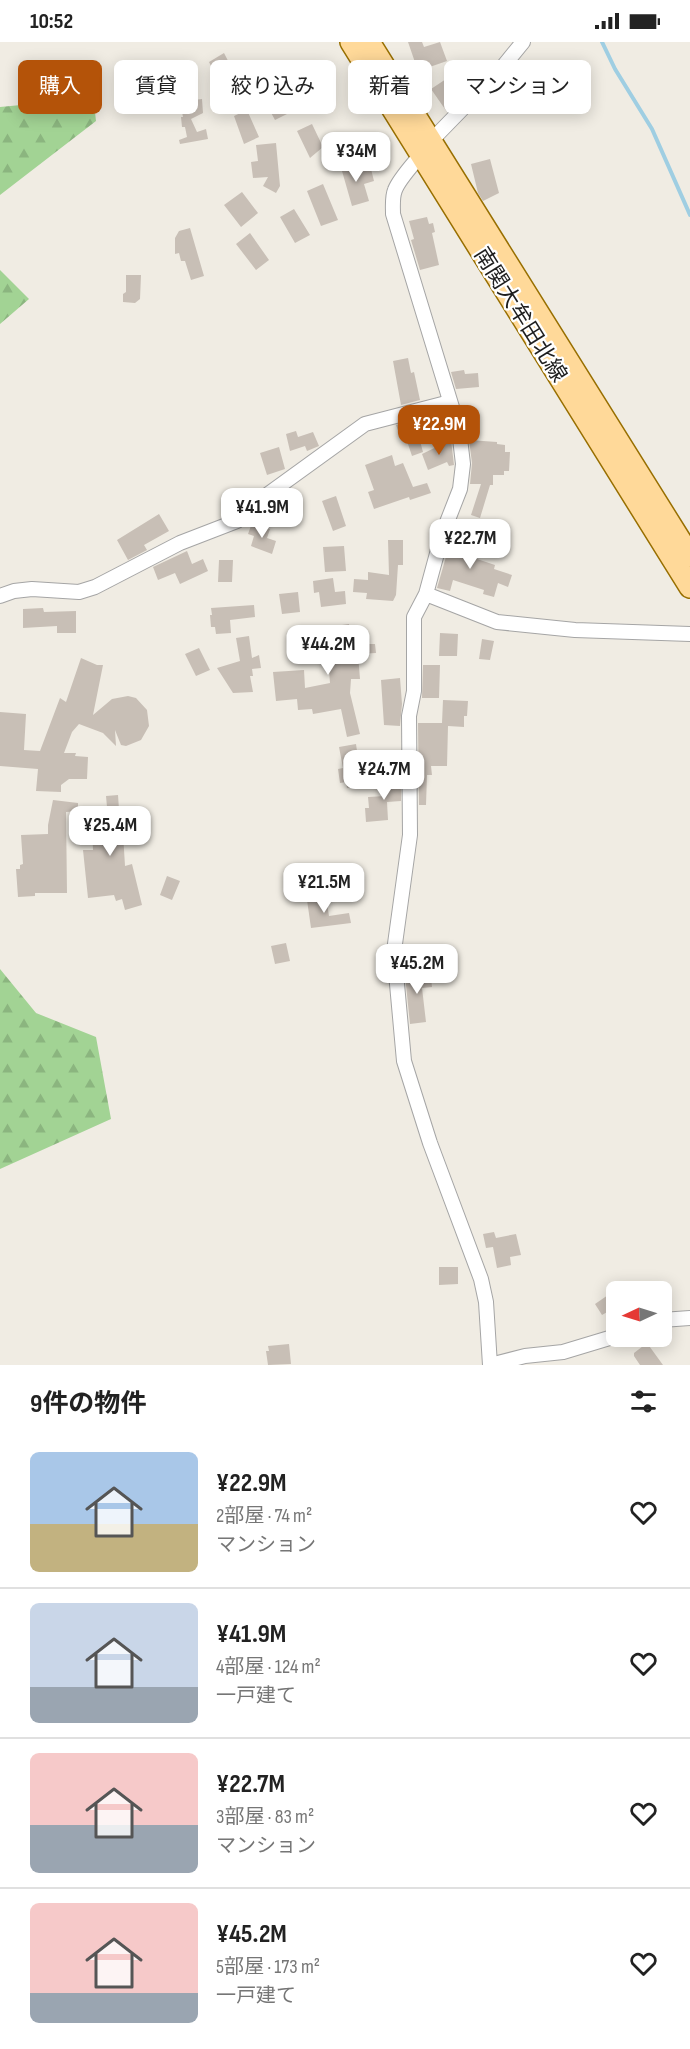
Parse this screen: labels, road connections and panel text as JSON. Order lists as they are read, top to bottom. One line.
{"streets":{"main road":["南関大牟田北線"]},"north":"left","page":{"status":"10:52","chip":["購入","賃貸","絞り込み","新着","マンション"],"price":["¥34M","¥22.9M","¥41.9M","¥22.7M","¥44.2M","¥24.7M","¥25.4M","¥21.5M","¥45.2M"],"heading":"9件の物件","list":[{"name":"¥22.9M","note":"2部屋 · 74 m² · マンション"},{"name":"¥41.9M","note":"4部屋 · 124 m² · 一戸建て"},{"name":"¥22.7M","note":"3部屋 · 83 m² · マンション"},{"name":"¥45.2M","note":"5部屋 · 173 m² · 一戸建て"}]}}
